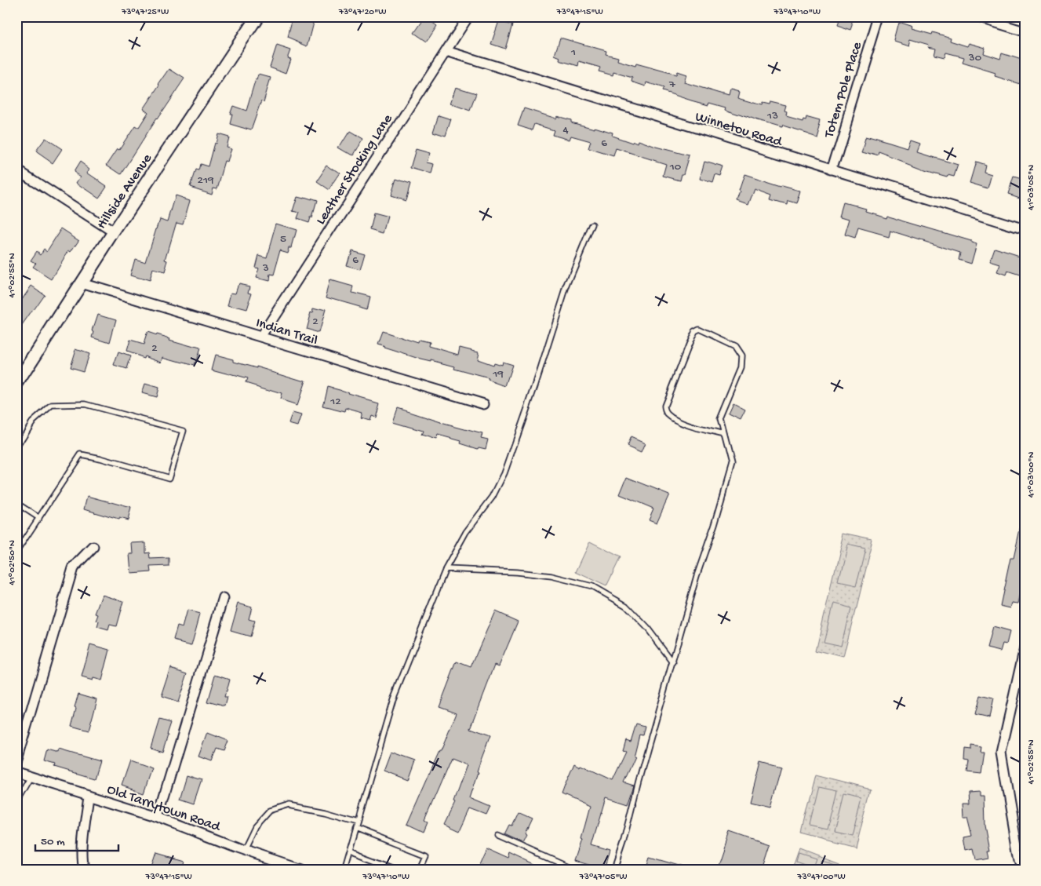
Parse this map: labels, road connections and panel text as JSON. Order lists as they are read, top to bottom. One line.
{"streets":{"main road":["Hillside Avenue"],"street":["Totem Pole Place","Winnetou Road","Leather Stocking Lane","Indian Trail","Old Tarrytown Road"]},"crossings":[["Totem Pole Place","Winnetou Road"],["Winnetou Road","Leather Stocking Lane"],["Leather Stocking Lane","Indian Trail"],["Hillside Avenue","Indian Trail"]],"house_numbers":["1","30","7","13","4","6","10","219","5","6","3","2","2","19","12"],"scale_bar":"50 m","coordinates":["73°47'25\"W","73°47'20\"W","73°47'15\"W","73°47'10\"W","41°03'05\"N","41°02'55\"N","41°03'00\"N","41°02'50\"N","73°47'05\"W","73°47'00\"W"]}
